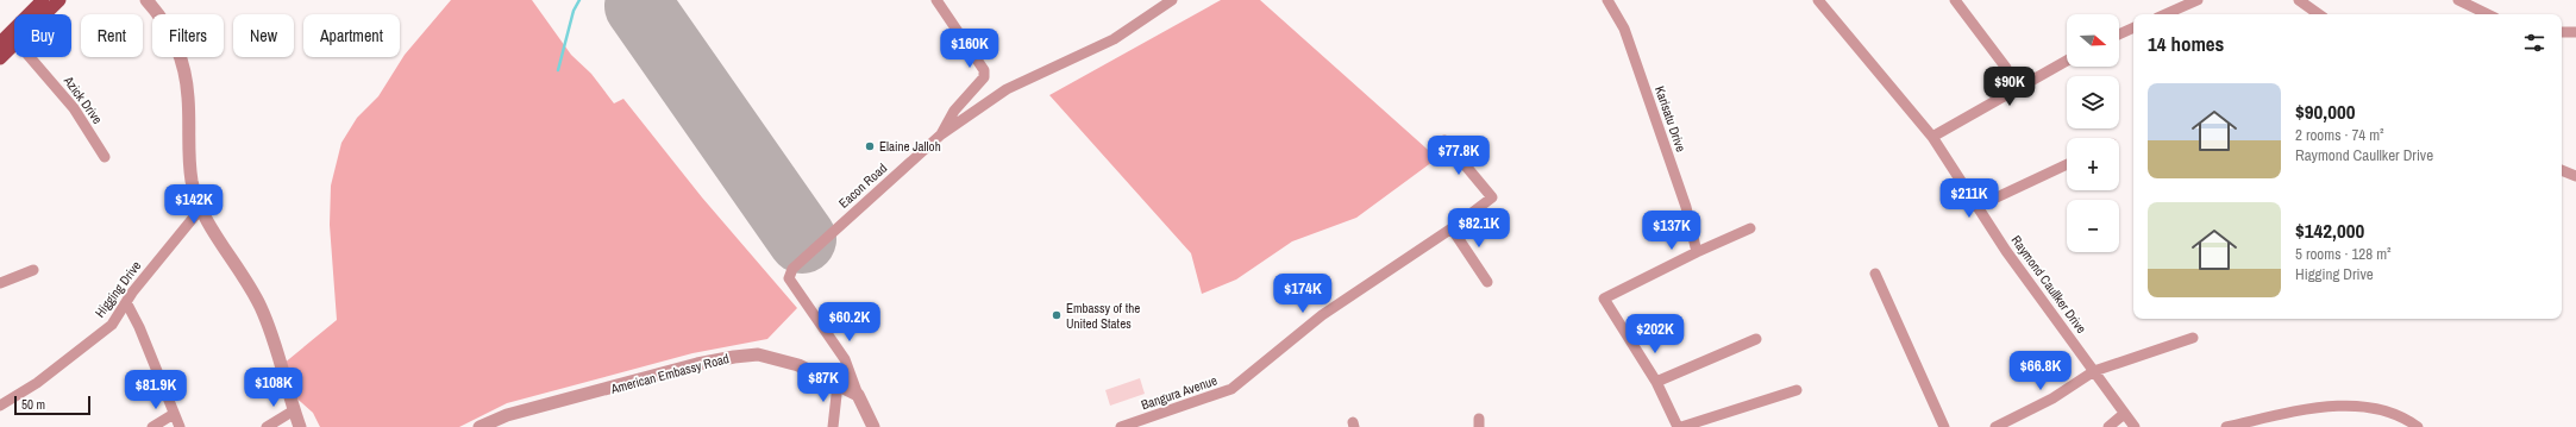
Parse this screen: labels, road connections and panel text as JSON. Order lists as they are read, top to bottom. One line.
{"streets":{"street":["Azick Drive","Karisatu Drive","Eacon Road","Raymond Caullker Drive","Higging Drive","American Embassy Road","Bangura Avenue"]},"crossings":[["Eacon Road","American Embassy Road"]],"places":["Elaine Jalloh","Embassy of the United States"],"scale_bar":"50 m","north":"right","page":{"map_buttons":["+","−"],"chip":["Buy","Rent","Filters","New","Apartment"],"heading":"14 homes","price":["$160K","$90K","$77.8K","$211K","$142K","$82.1K","$137K","$174K","$60.2K","$202K","$66.8K","$87K","$108K","$81.9K"],"list":[{"name":"$90,000","note":"2 rooms · 74 m² · Raymond Caullker Drive"},{"name":"$142,000","note":"5 rooms · 128 m² · Higging Drive"}],"scale":"50 m"}}
